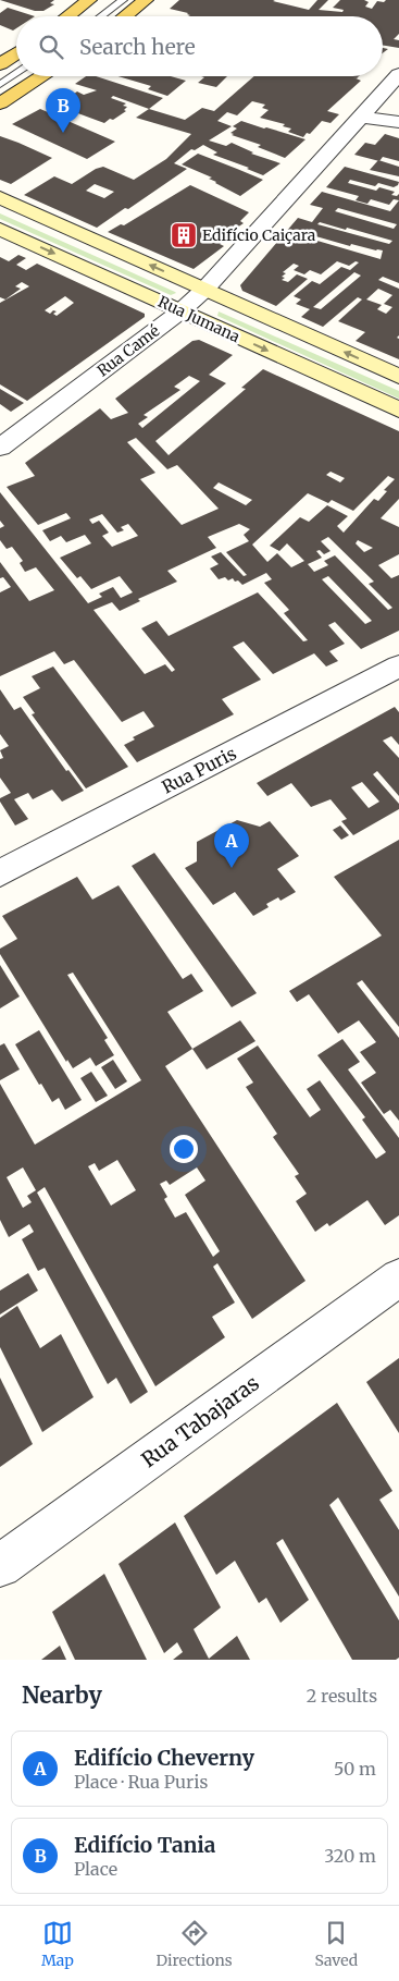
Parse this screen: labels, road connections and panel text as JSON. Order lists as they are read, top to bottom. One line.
{"streets":{"main road":["Rua Jumana"],"street":["Rua Camé","Rua Puris","Rua Tabajaras"]},"crossings":[["Rua Jumana","Rua Camé"]],"places":{"building":["Edifício Caiçara"]},"page":{"search":"Search here","pins":["B","A"],"heading":["Nearby","2 results"],"list":[{"mark":"A","name":"Edifício Cheverny","note":"Place · Rua Puris","value":"50 m"},{"mark":"B","name":"Edifício Tania","note":"Place","value":"320 m"}],"nav":["Map","Directions","Saved"]}}
